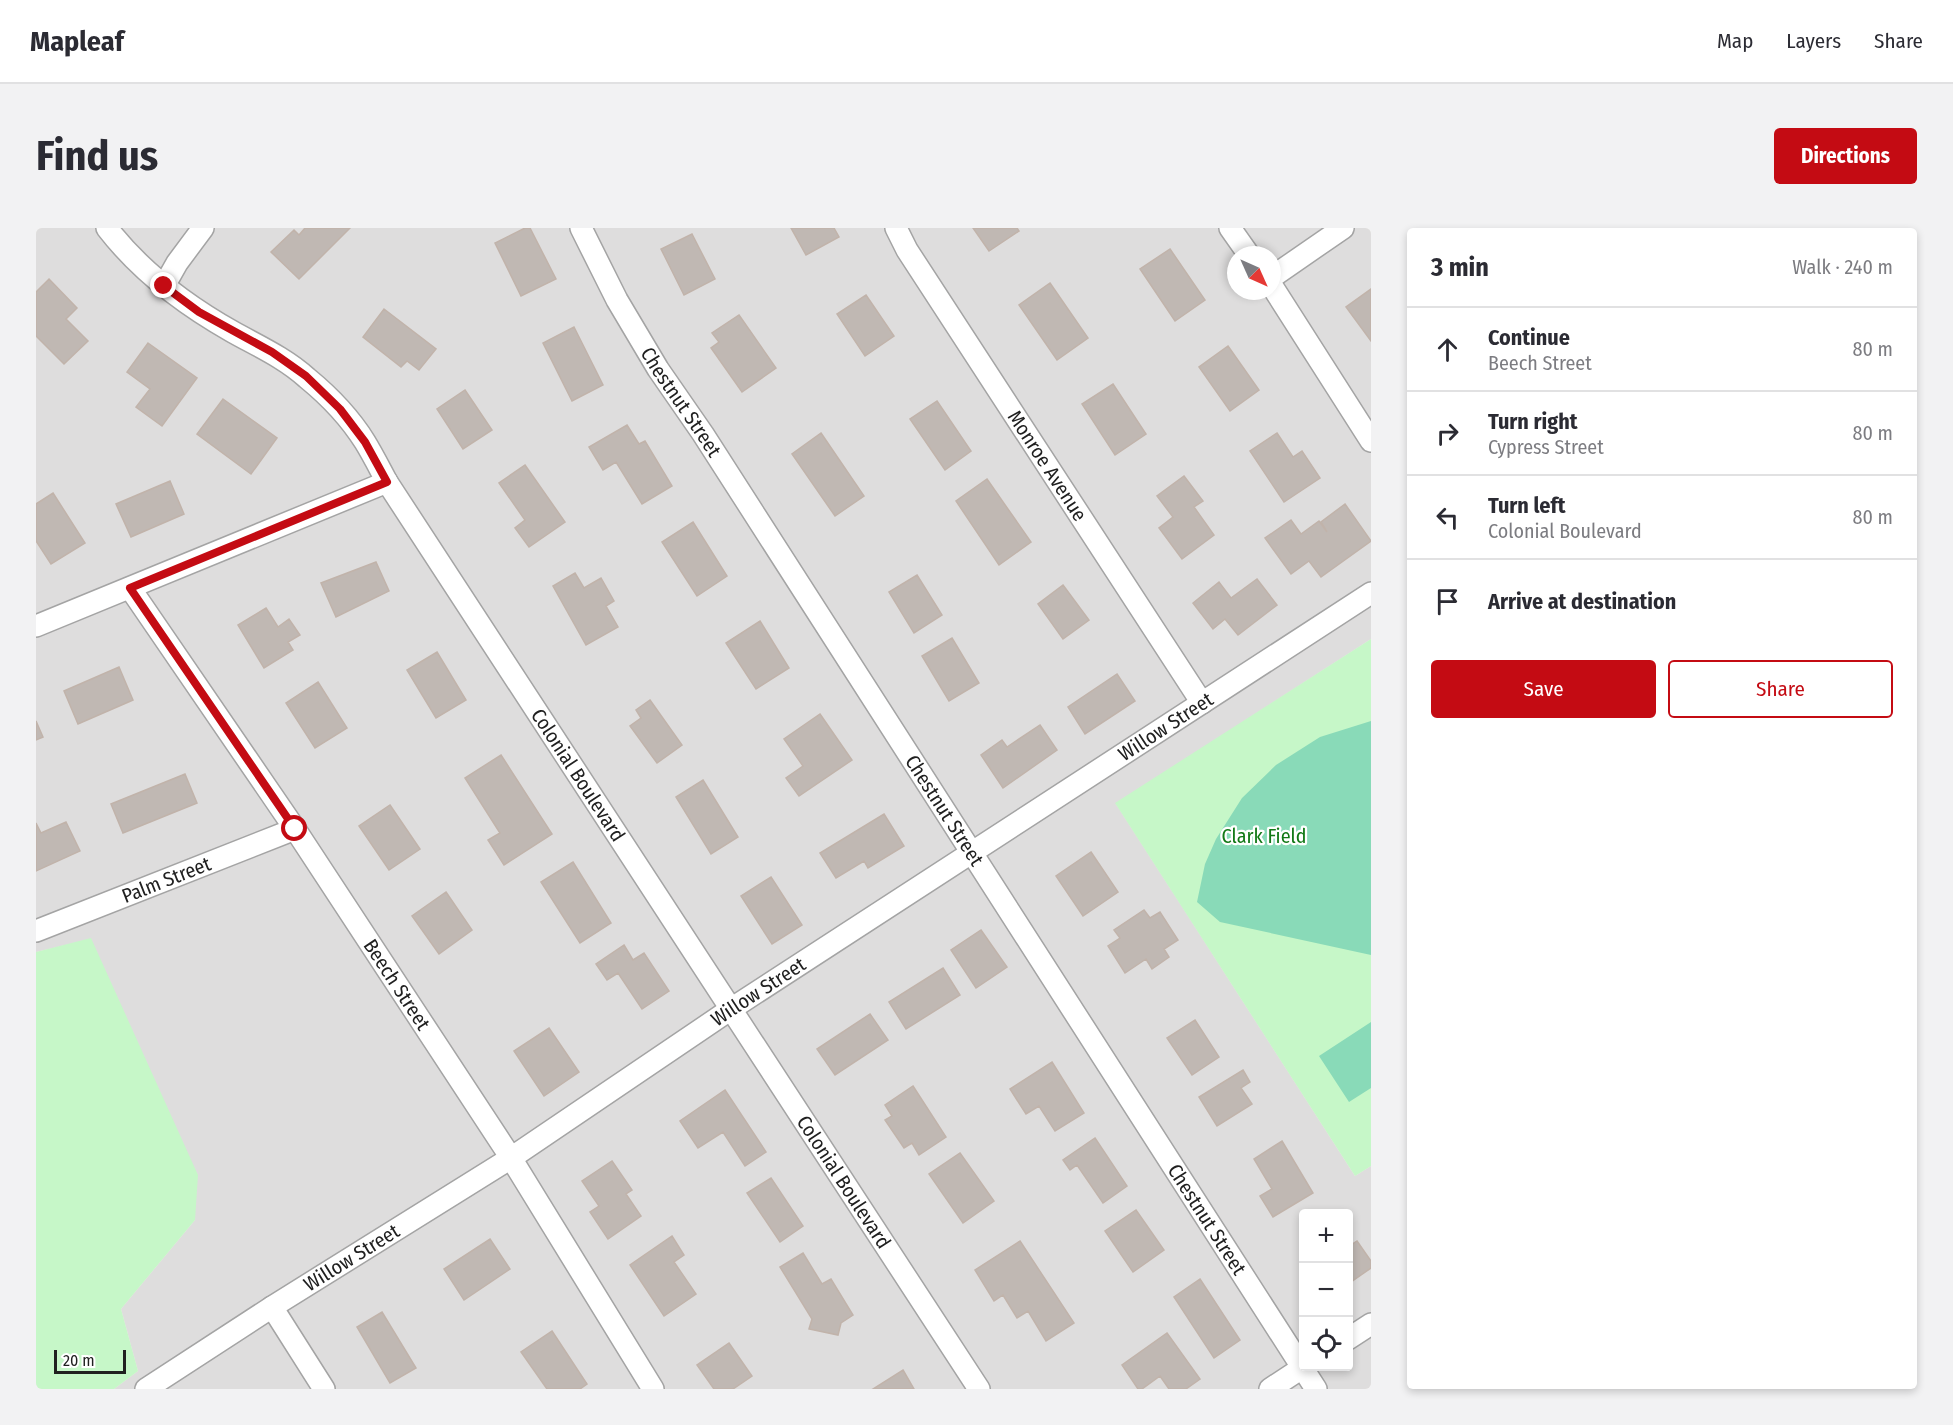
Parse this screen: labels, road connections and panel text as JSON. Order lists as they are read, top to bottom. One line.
{"streets":{"street":["Chestnut Street","Monroe Avenue","Willow Street","Colonial Boulevard","Palm Street","Beech Street"]},"crossings":[["Chestnut Street","Willow Street"],["Monroe Avenue","Willow Street"],["Willow Street","Colonial Boulevard"],["Willow Street","Beech Street"],["Palm Street","Beech Street"]],"parks":["Clark Field"],"scale_bar":"20 m","north":"bottom right","page":{"header":"Mapleaf","nav":["Map","Layers","Share"],"buttons":["Directions",["Save","Share"]],"title":"Find us","heading":["3 min","Walk · 240 m"],"list":[["Continue","Beech Street","80 m"],["Turn right","Cypress Street","80 m"],["Turn left","Colonial Boulevard","80 m"],"Arrive at destination"],"map_buttons":["+","−"],"scale":"20 m"}}
